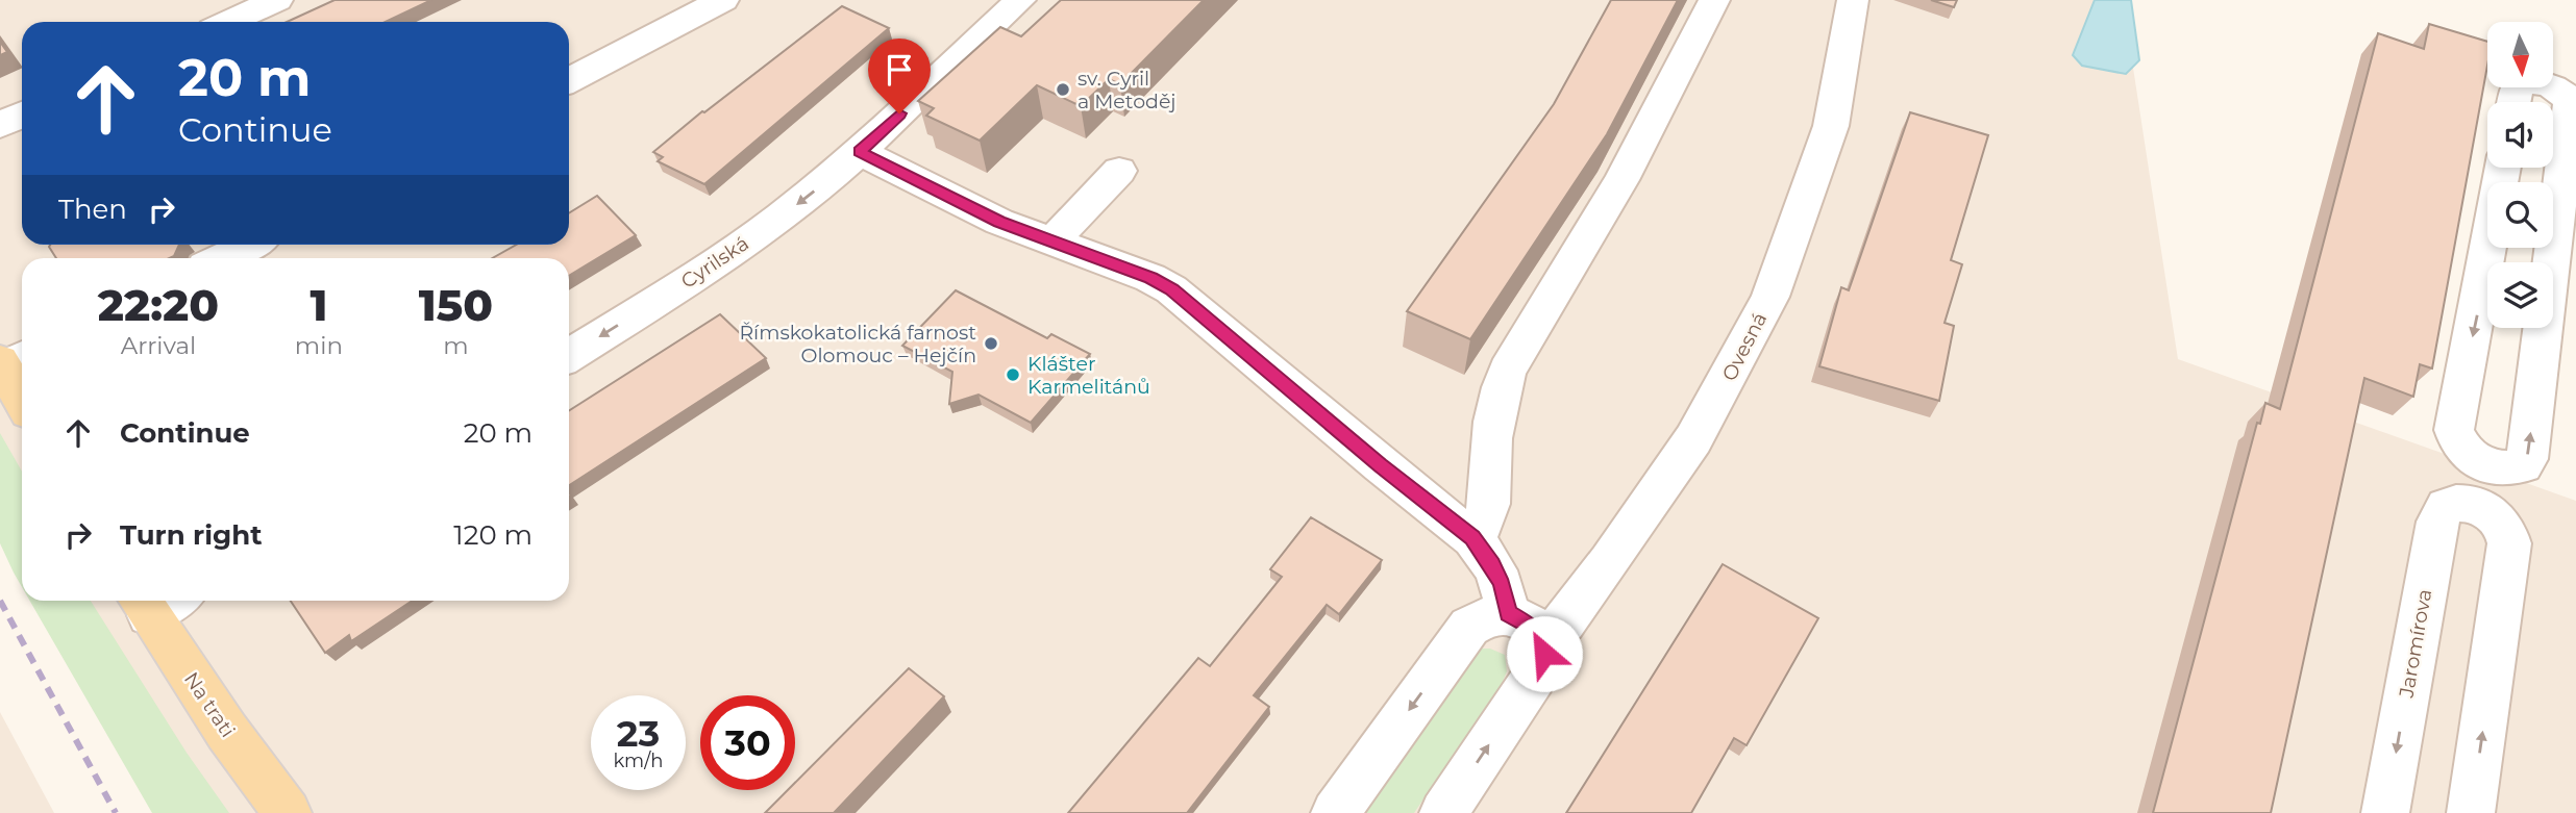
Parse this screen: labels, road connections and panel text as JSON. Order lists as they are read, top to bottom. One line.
{"streets":{"main road":["Na trati"],"street":["Cyrilská","Ovesná","Jaromírova"]},"places":["sv. Cyril a Metoděj","Římskokatolická farnost Olomouc – Hejčín","Klášter Karmelitánů"],"north":"bottom","page":{"turn":["20 m","Continue"],"then":"Then","eta":["22:20","Arrival","1","min","150","m"],"list":[{"name":"Continue","value":"20 m"},{"name":"Turn right","value":"120 m"}],"speed":"23 km/h","limit":"30"}}
